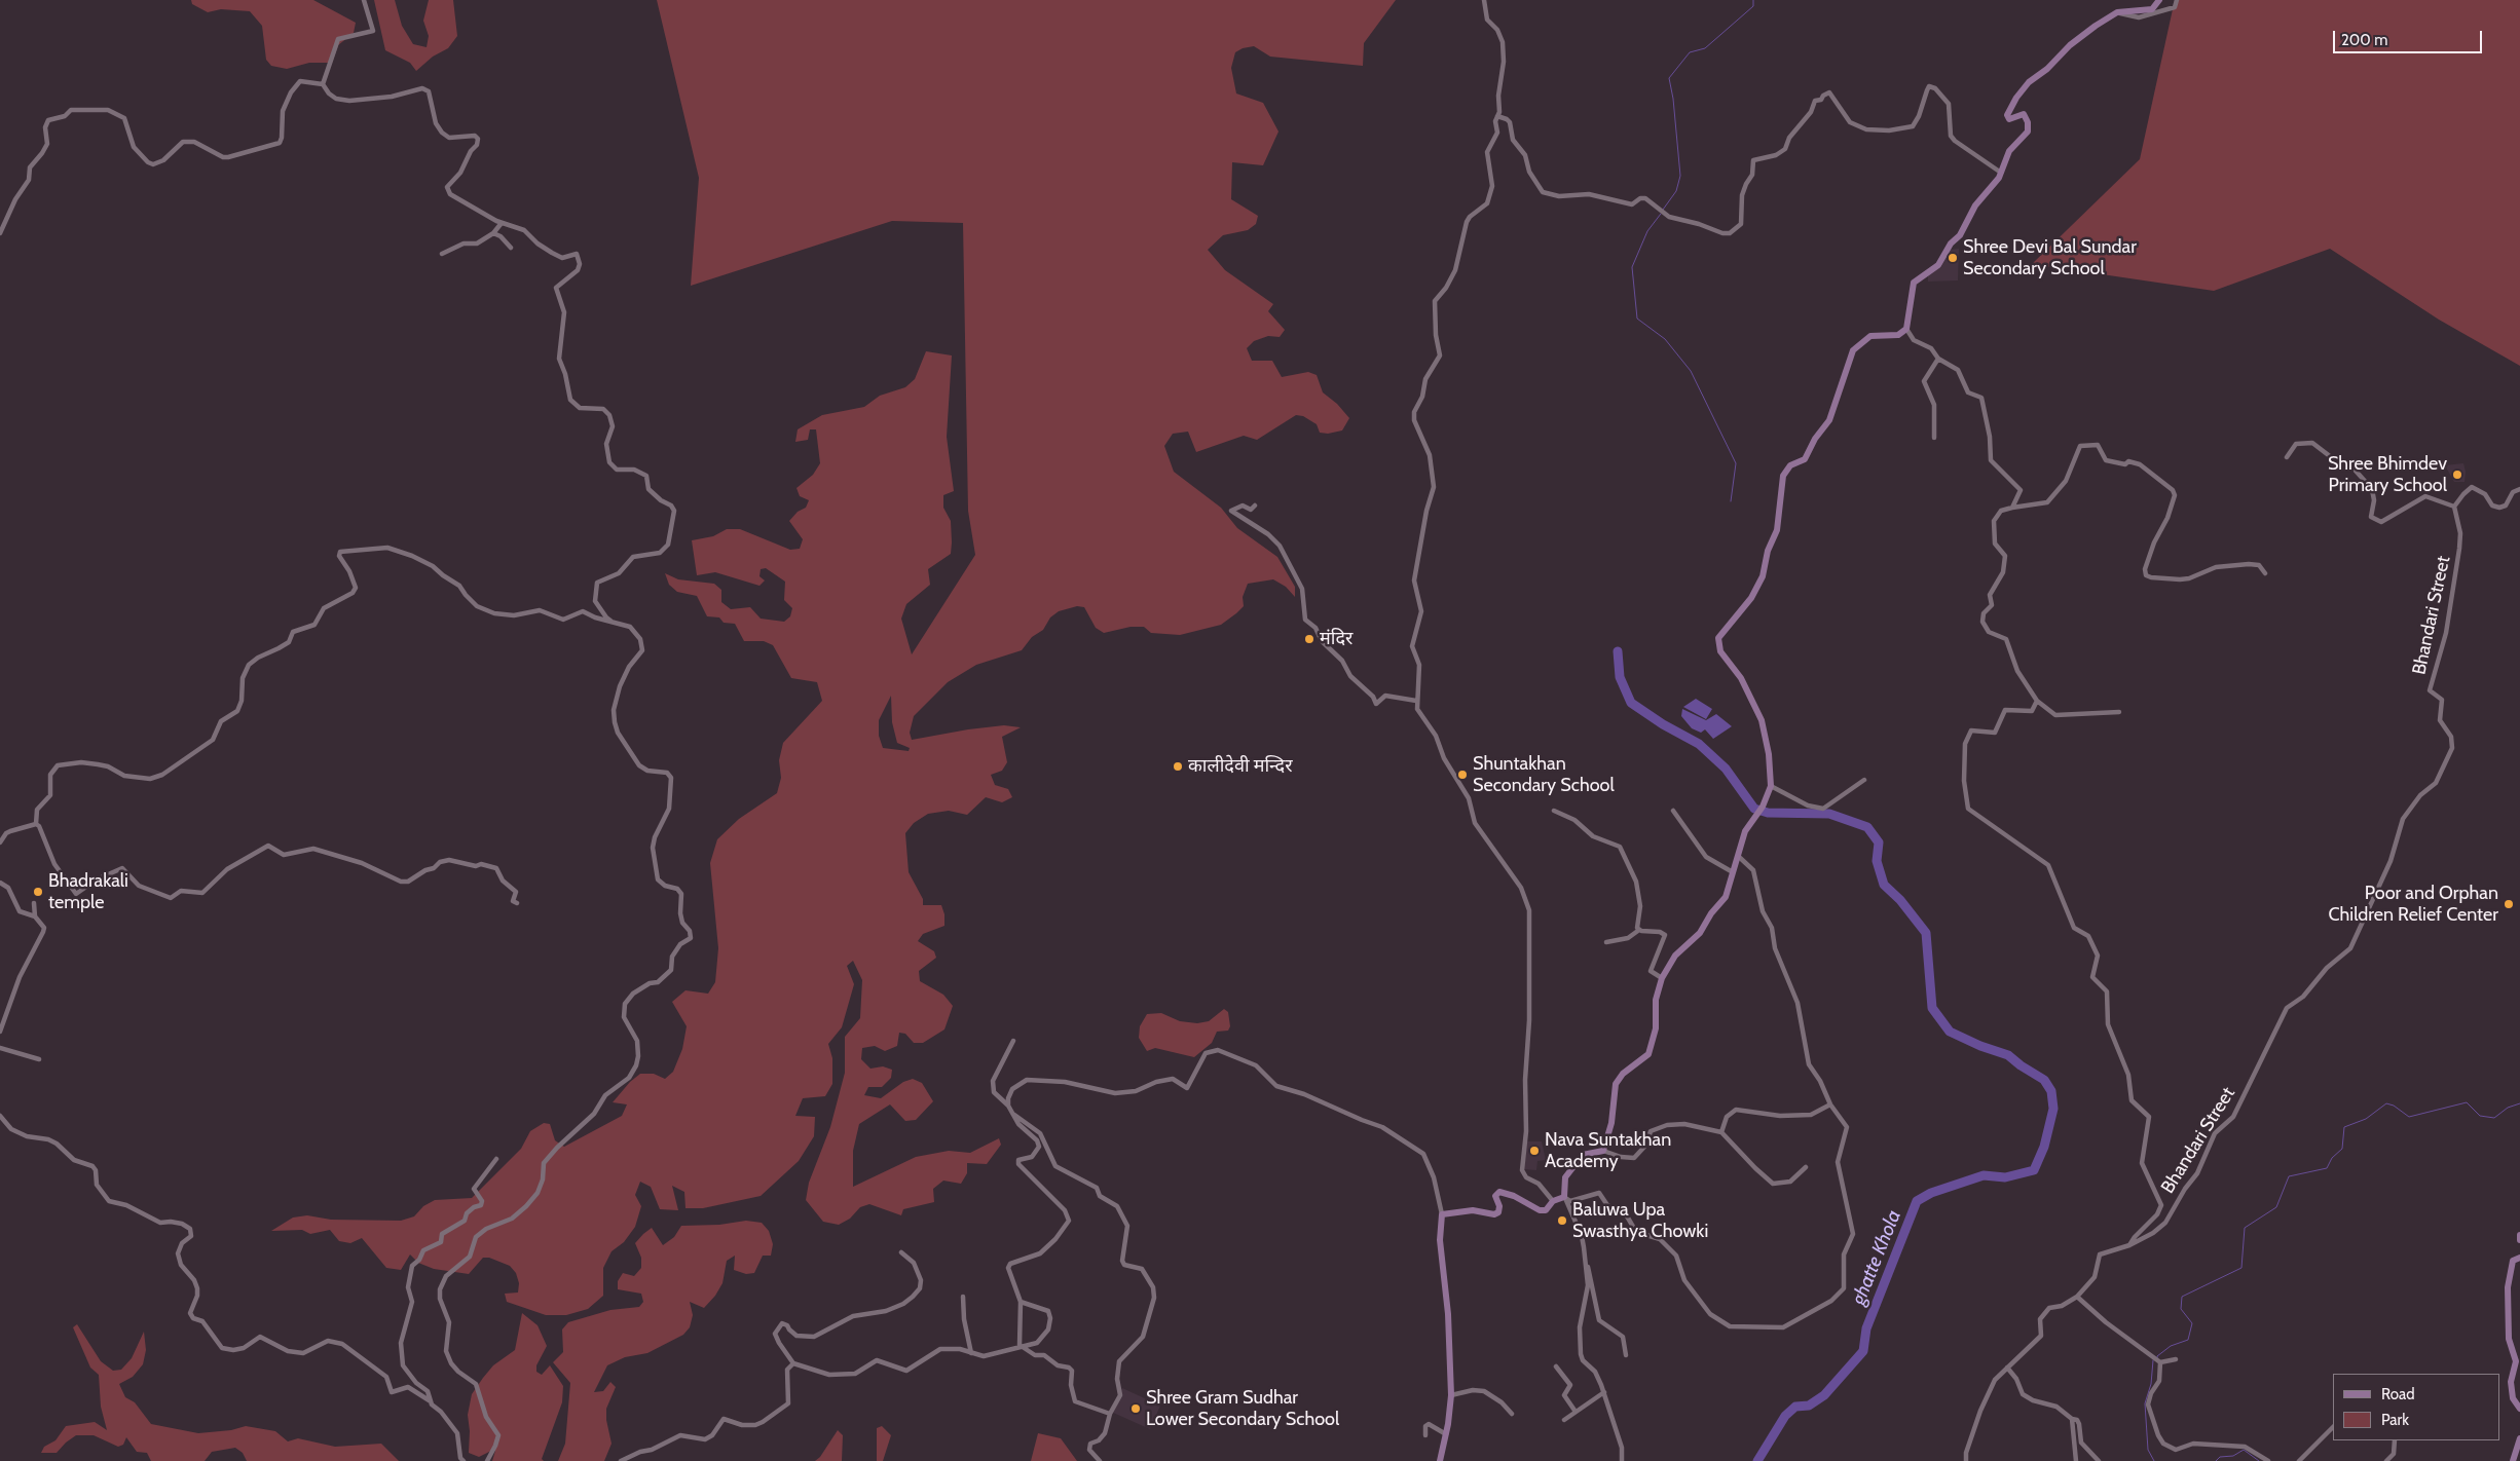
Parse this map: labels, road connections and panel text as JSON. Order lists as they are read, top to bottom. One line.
{"streets":{"street":["Bhandari Street"]},"water":["ghatte Khola"],"places":["Shree Devi Bal Sundar Secondary School","Shree Bhimdev Primary School","मंदिर","कालीदेवी मन्दिर","Shuntakhan Secondary School","Bhadrakali temple","Poor and Orphan Children Relief Center","Nava Suntakhan Academy","Baluwa Upa Swasthya Chowki","Shree Gram Sudhar Lower Secondary School"],"legend":["Road","Park"],"scale_bar":"200 m"}
